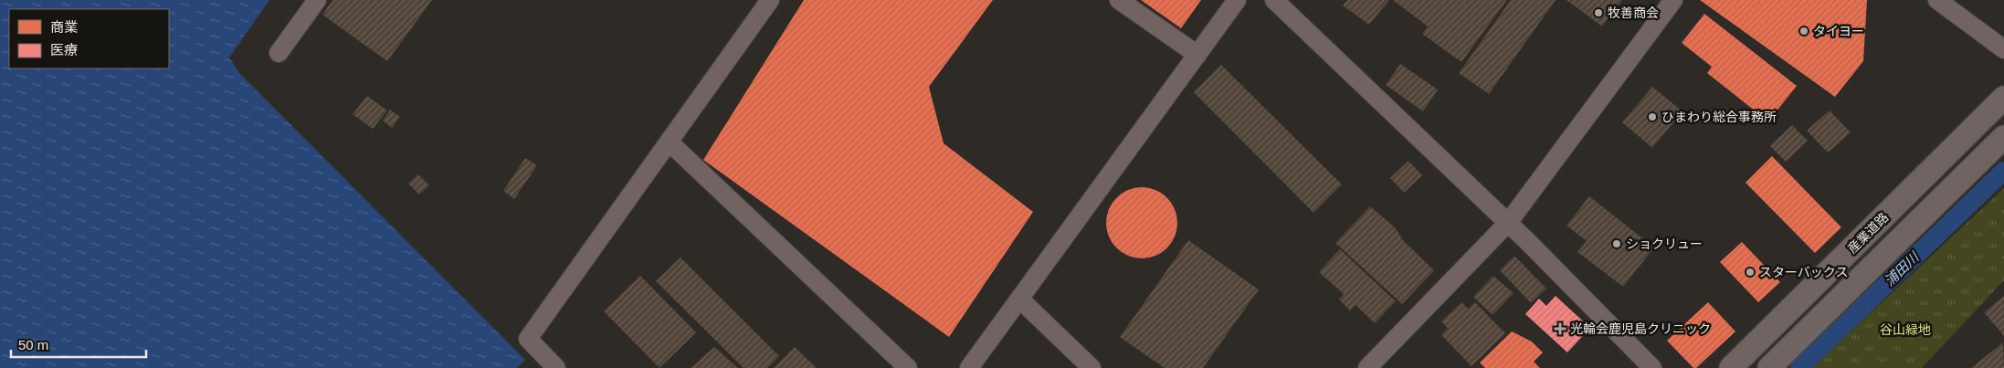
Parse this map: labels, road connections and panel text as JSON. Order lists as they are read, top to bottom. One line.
{"streets":{"main road":["産業道路"]},"water":["浦田川"],"parks":["谷山緑地"],"places":{"other":["牧善商会","タイヨー","ひまわり総合事務所","ショクリュー","スターバックス"],"health":["光輪会鹿児島クリニック"]},"legend":["商業","医療"],"scale_bar":"50 m"}
